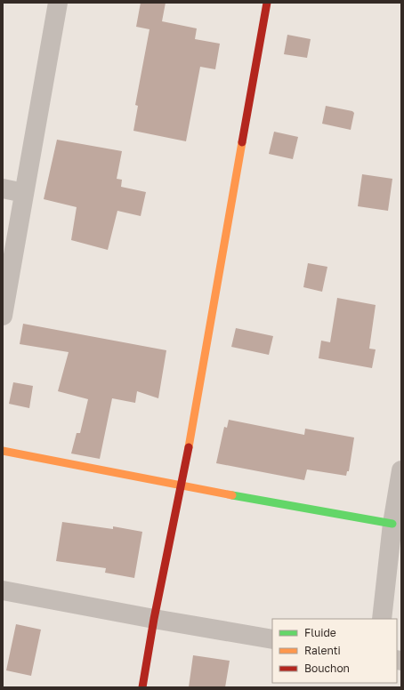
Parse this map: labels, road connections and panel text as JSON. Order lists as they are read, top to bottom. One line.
{"legend":["Fluide","Ralenti","Bouchon"]}
